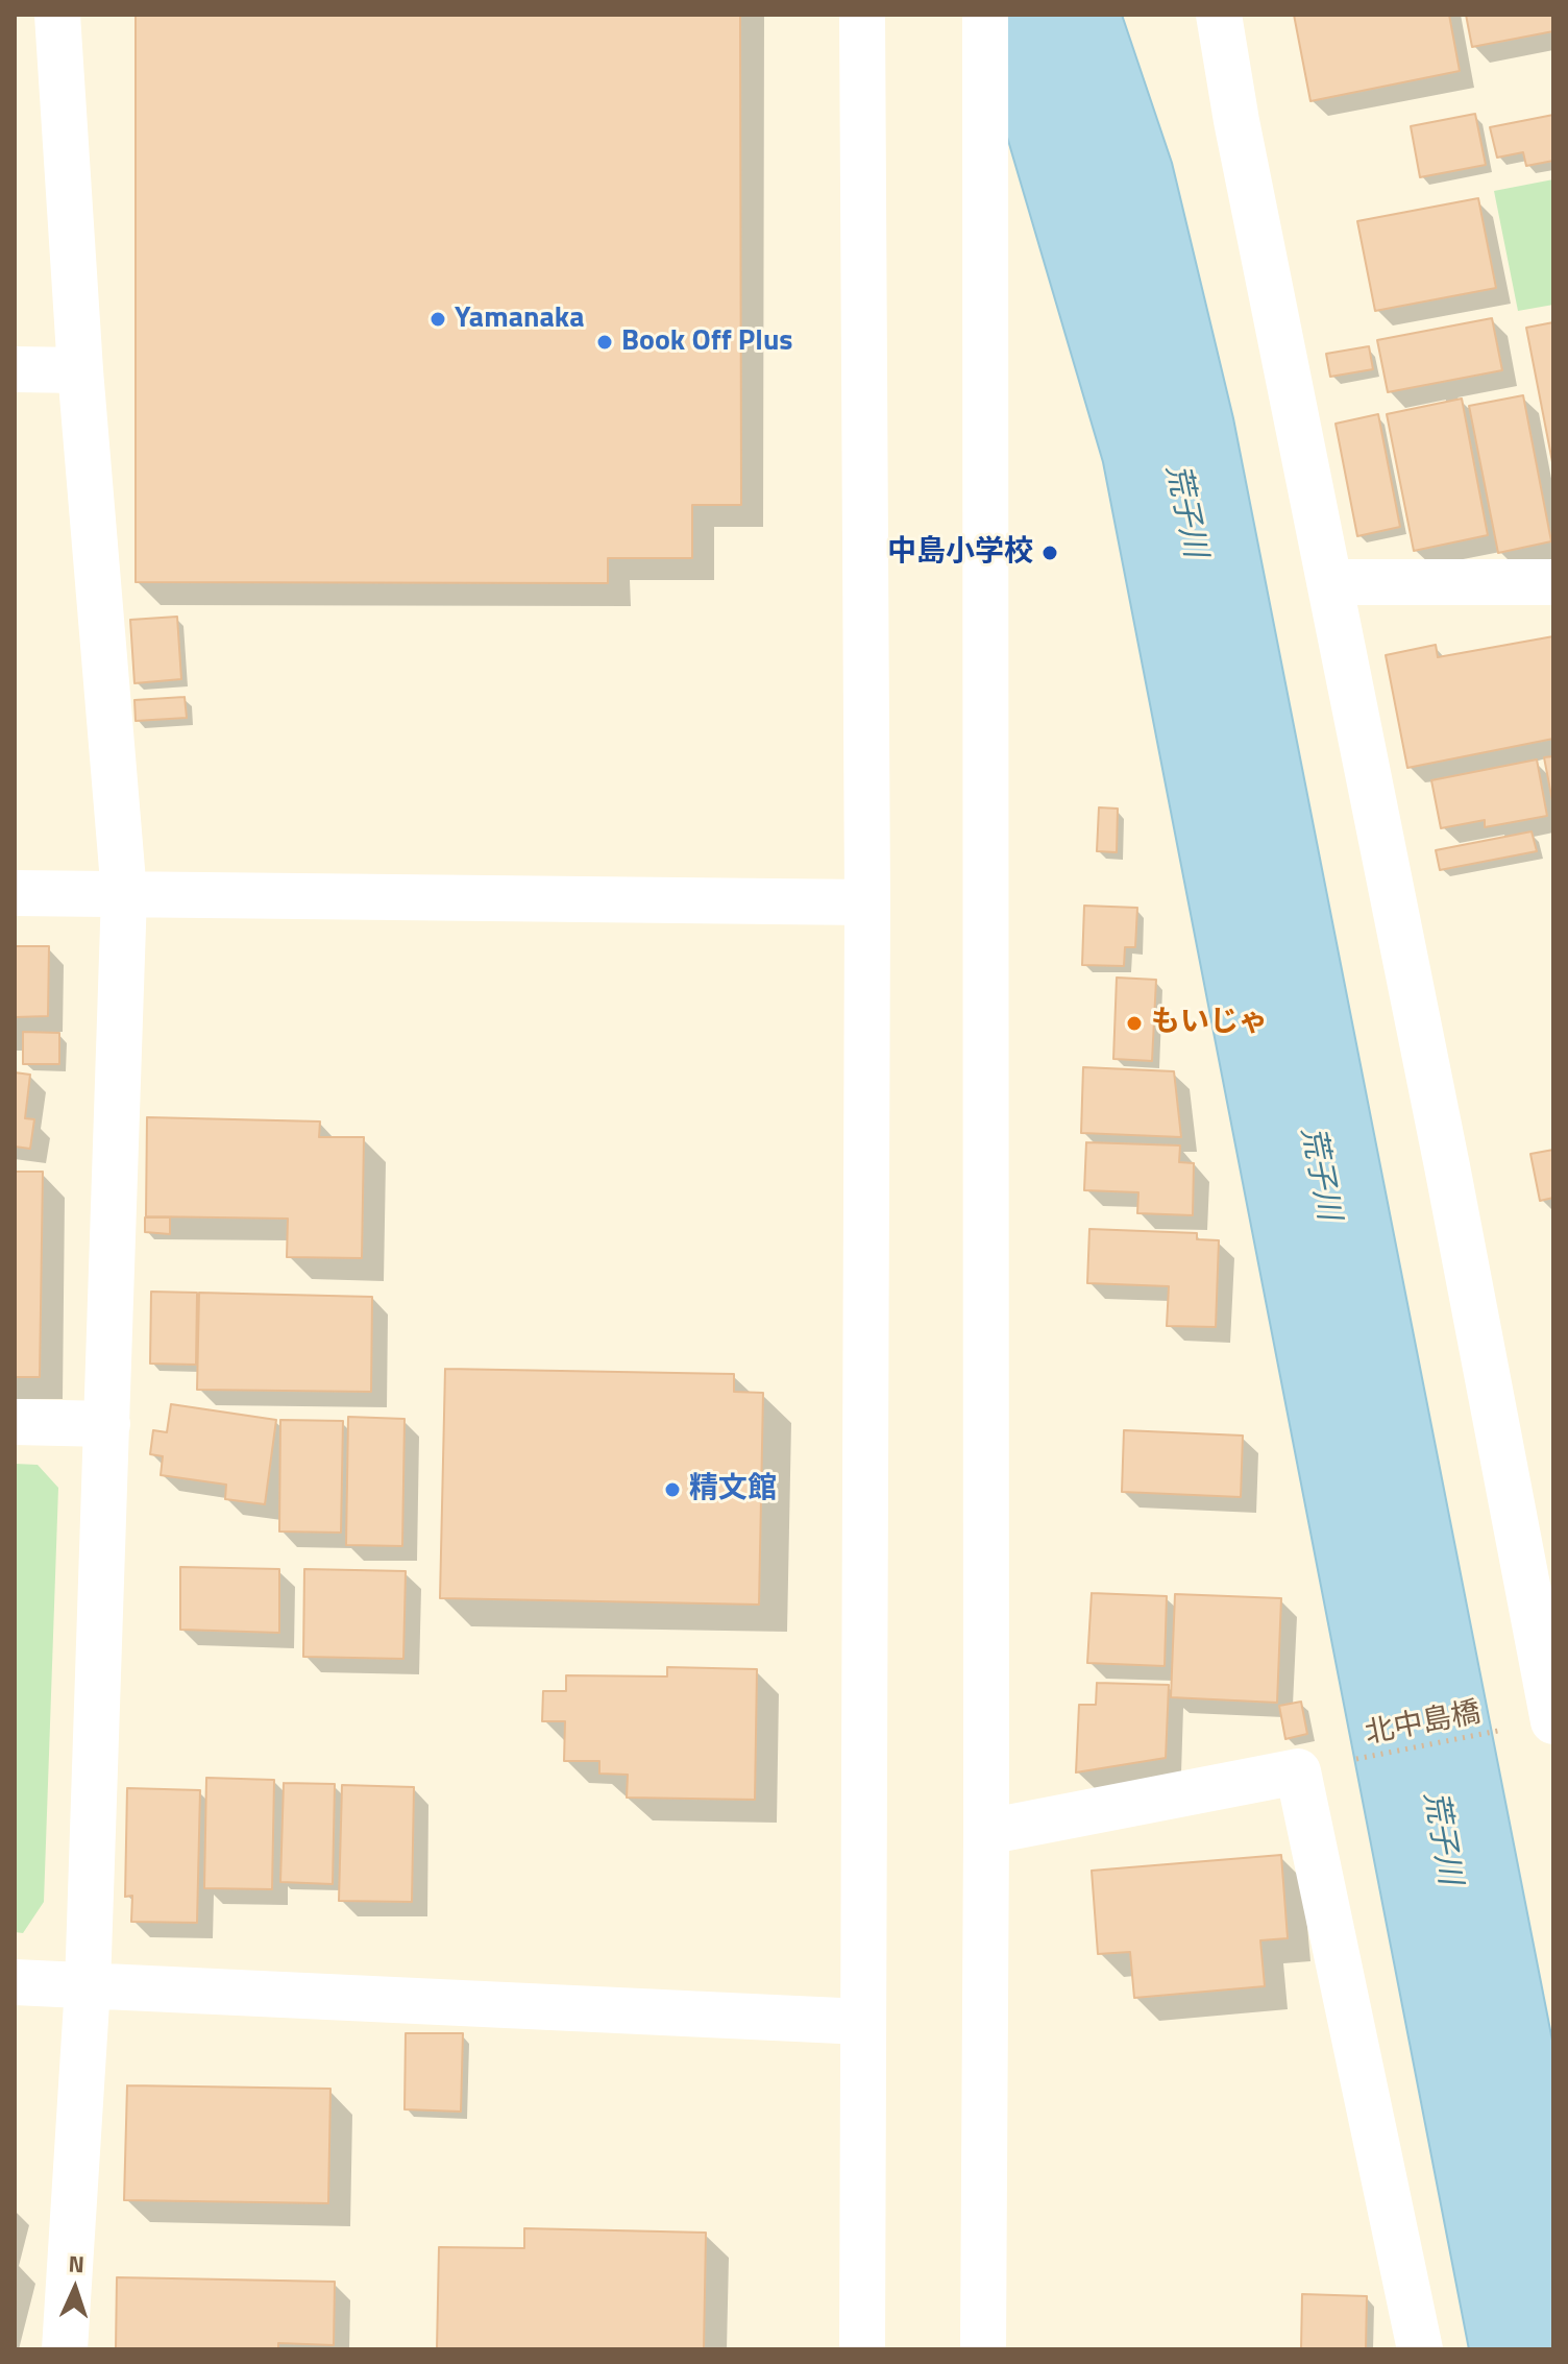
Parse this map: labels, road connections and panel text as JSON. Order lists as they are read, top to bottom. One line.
{"streets":{"path":["北中島橋"]},"water":["荒子川"],"places":["Yamanaka","Book Off Plus","中島小学校","もいじゃ","精文館"],"north":"top"}
